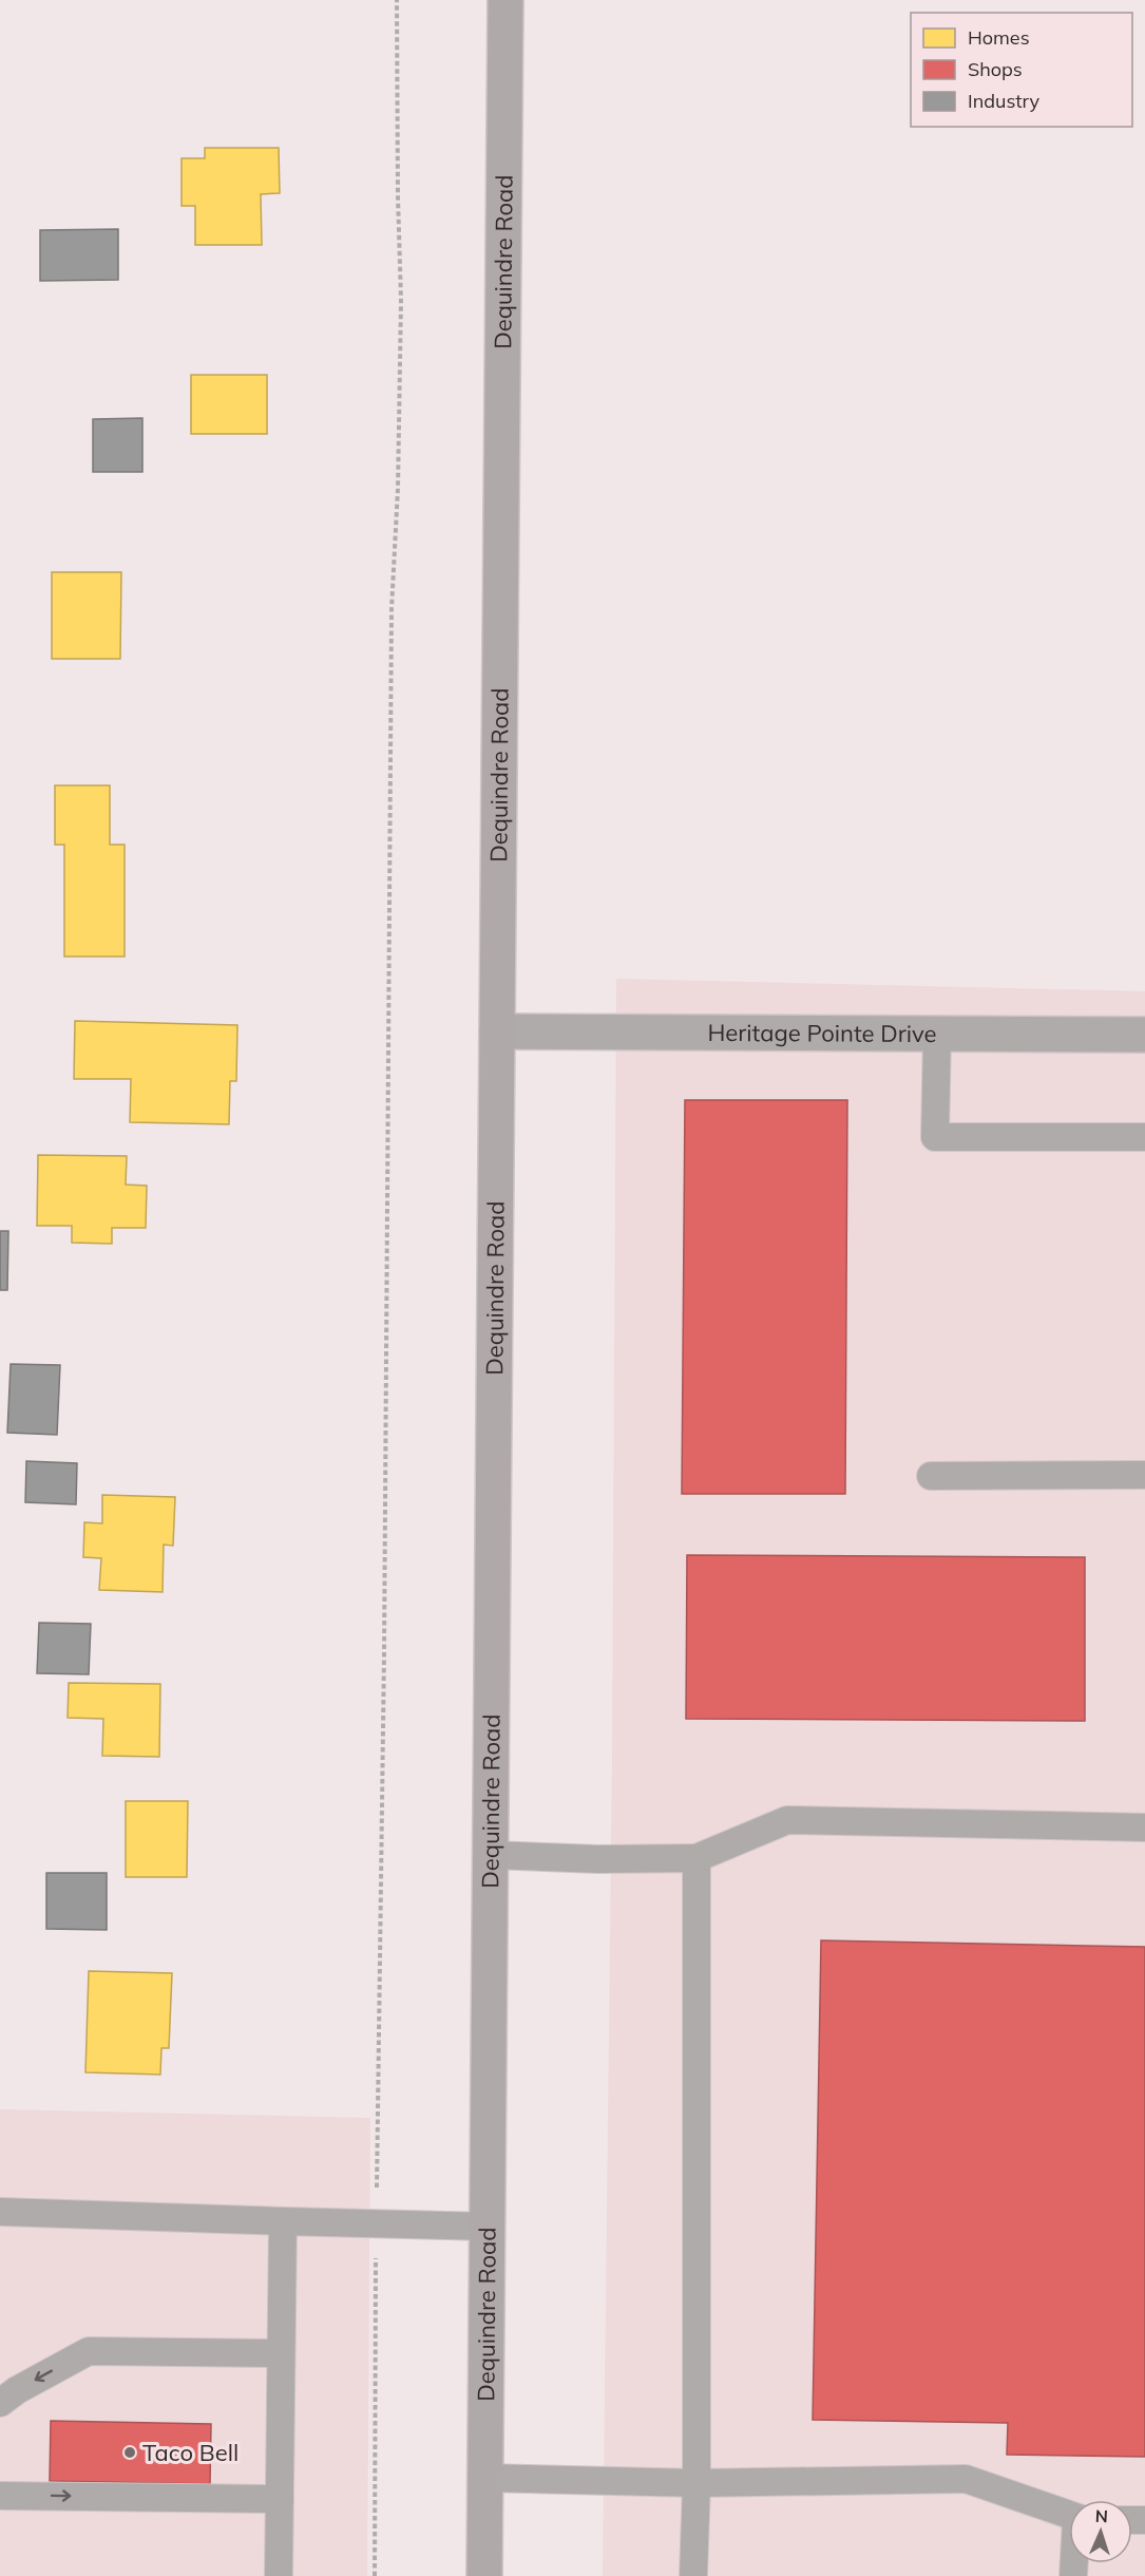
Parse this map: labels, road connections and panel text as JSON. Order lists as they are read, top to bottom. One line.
{"streets":{"main road":["Dequindre Road"],"street":["Heritage Pointe Drive"]},"crossings":[["Dequindre Road","Heritage Pointe Drive"]],"places":["Taco Bell"],"legend":["Homes","Shops","Industry"],"north":"top"}
